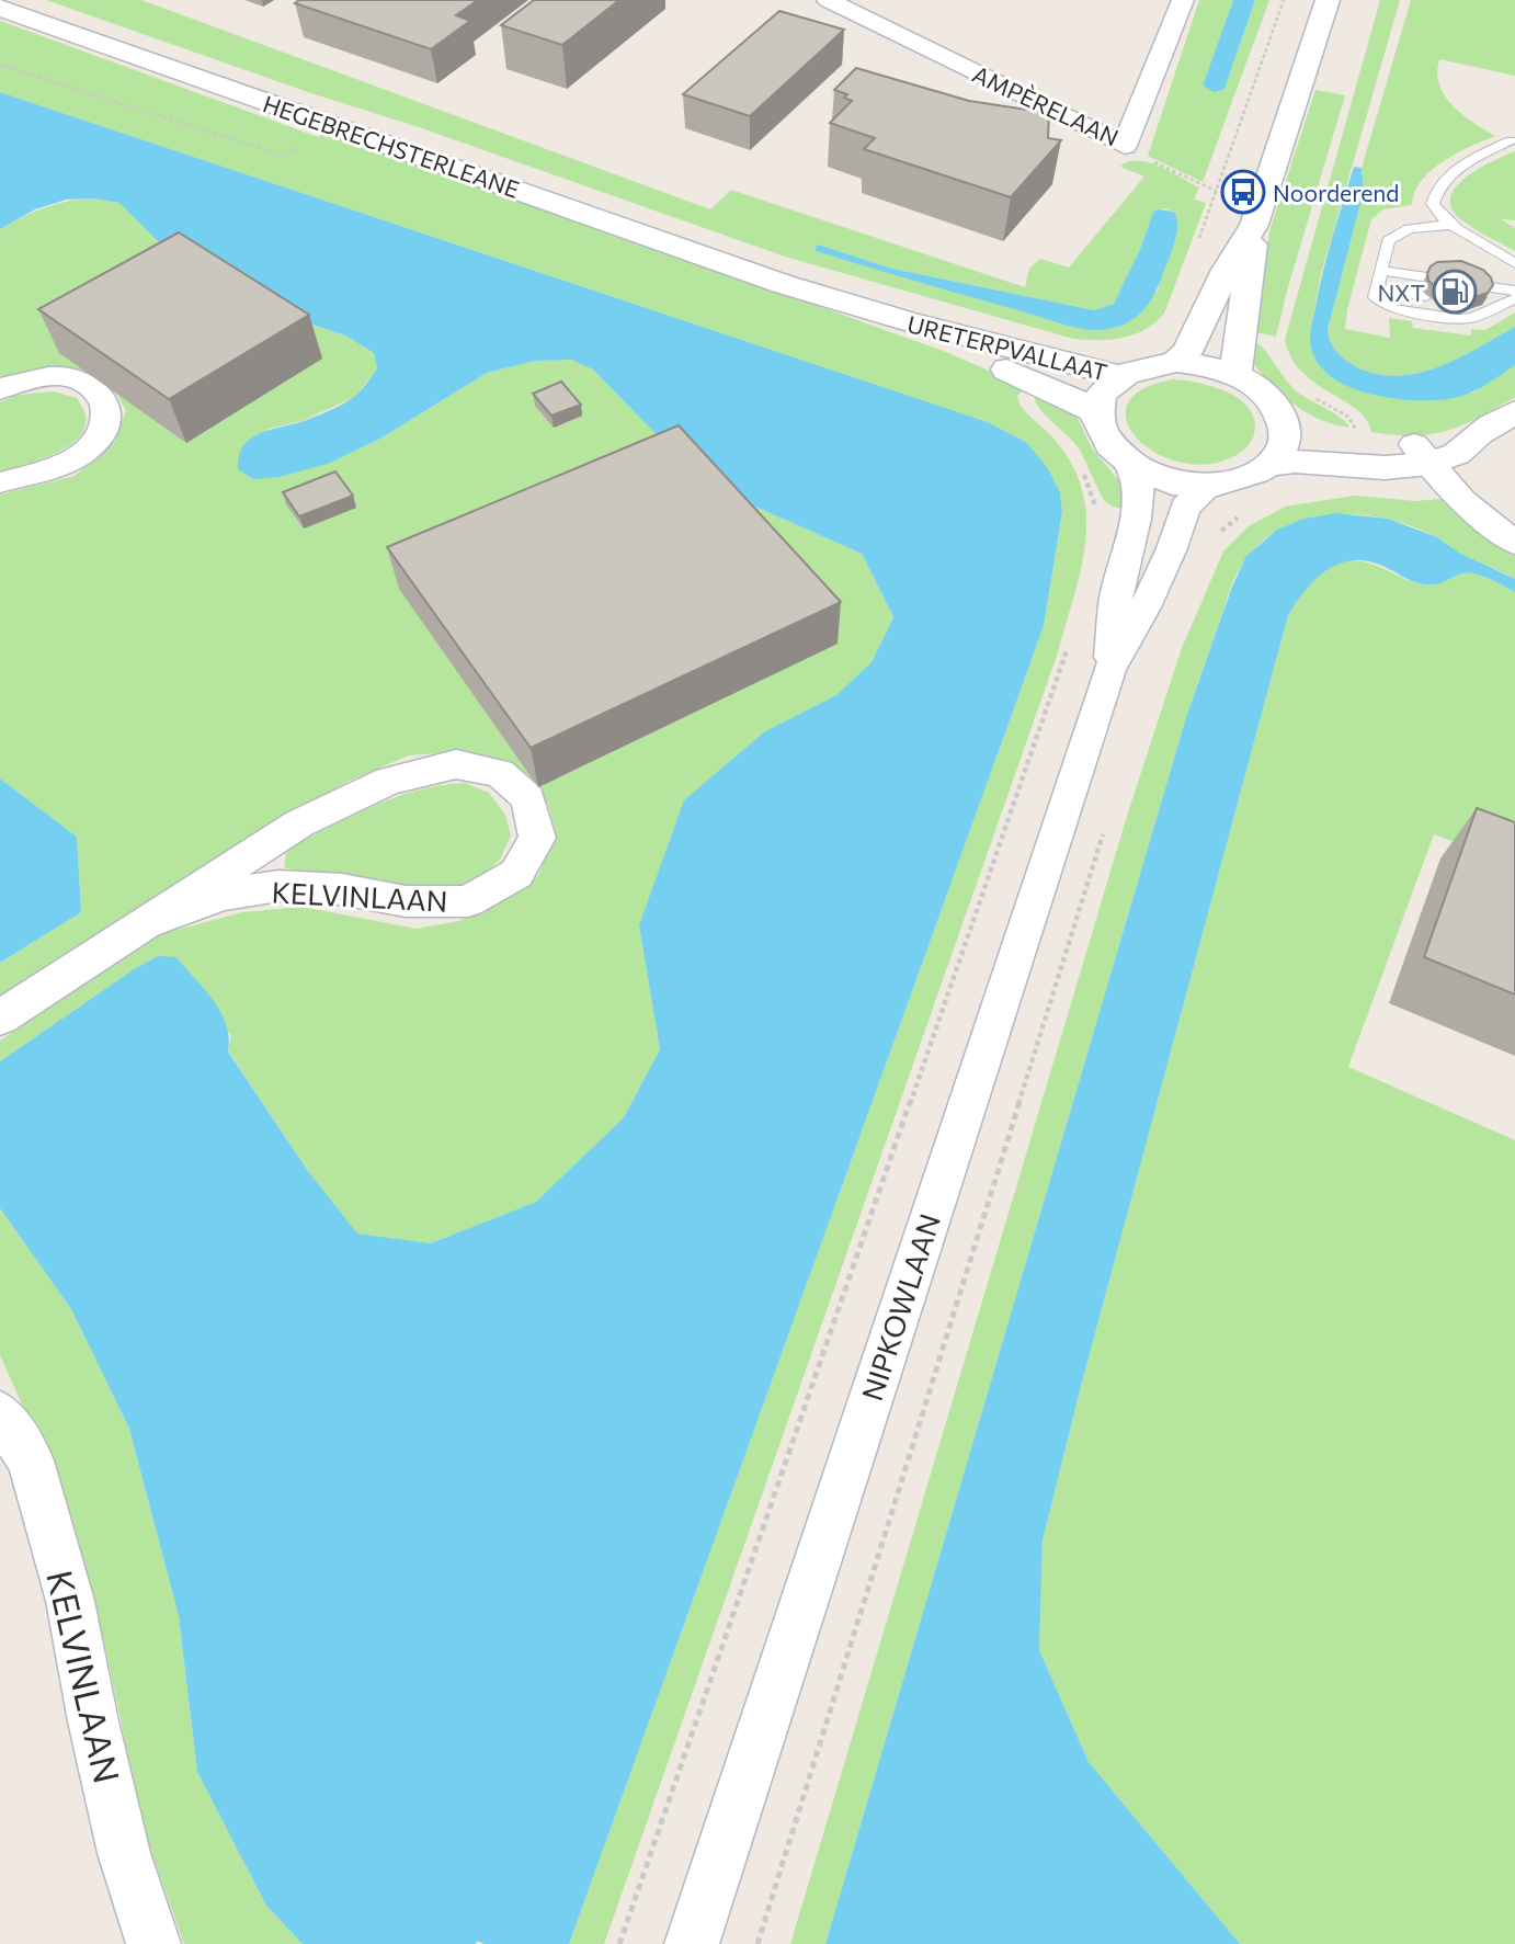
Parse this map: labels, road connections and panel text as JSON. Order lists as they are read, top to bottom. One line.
{"streets":{"street":["AMPÈRELAAN","HEGEBRECHSTERLEANE","URETERPVALLAAT","KELVINLAAN","NIPKOWLAAN"]},"crossings":[["HEGEBRECHSTERLEANE","URETERPVALLAAT"],["URETERPVALLAAT","NIPKOWLAAN"]],"places":{"bus stop":["Noorderend"],"fuel station":["NXT"]}}
